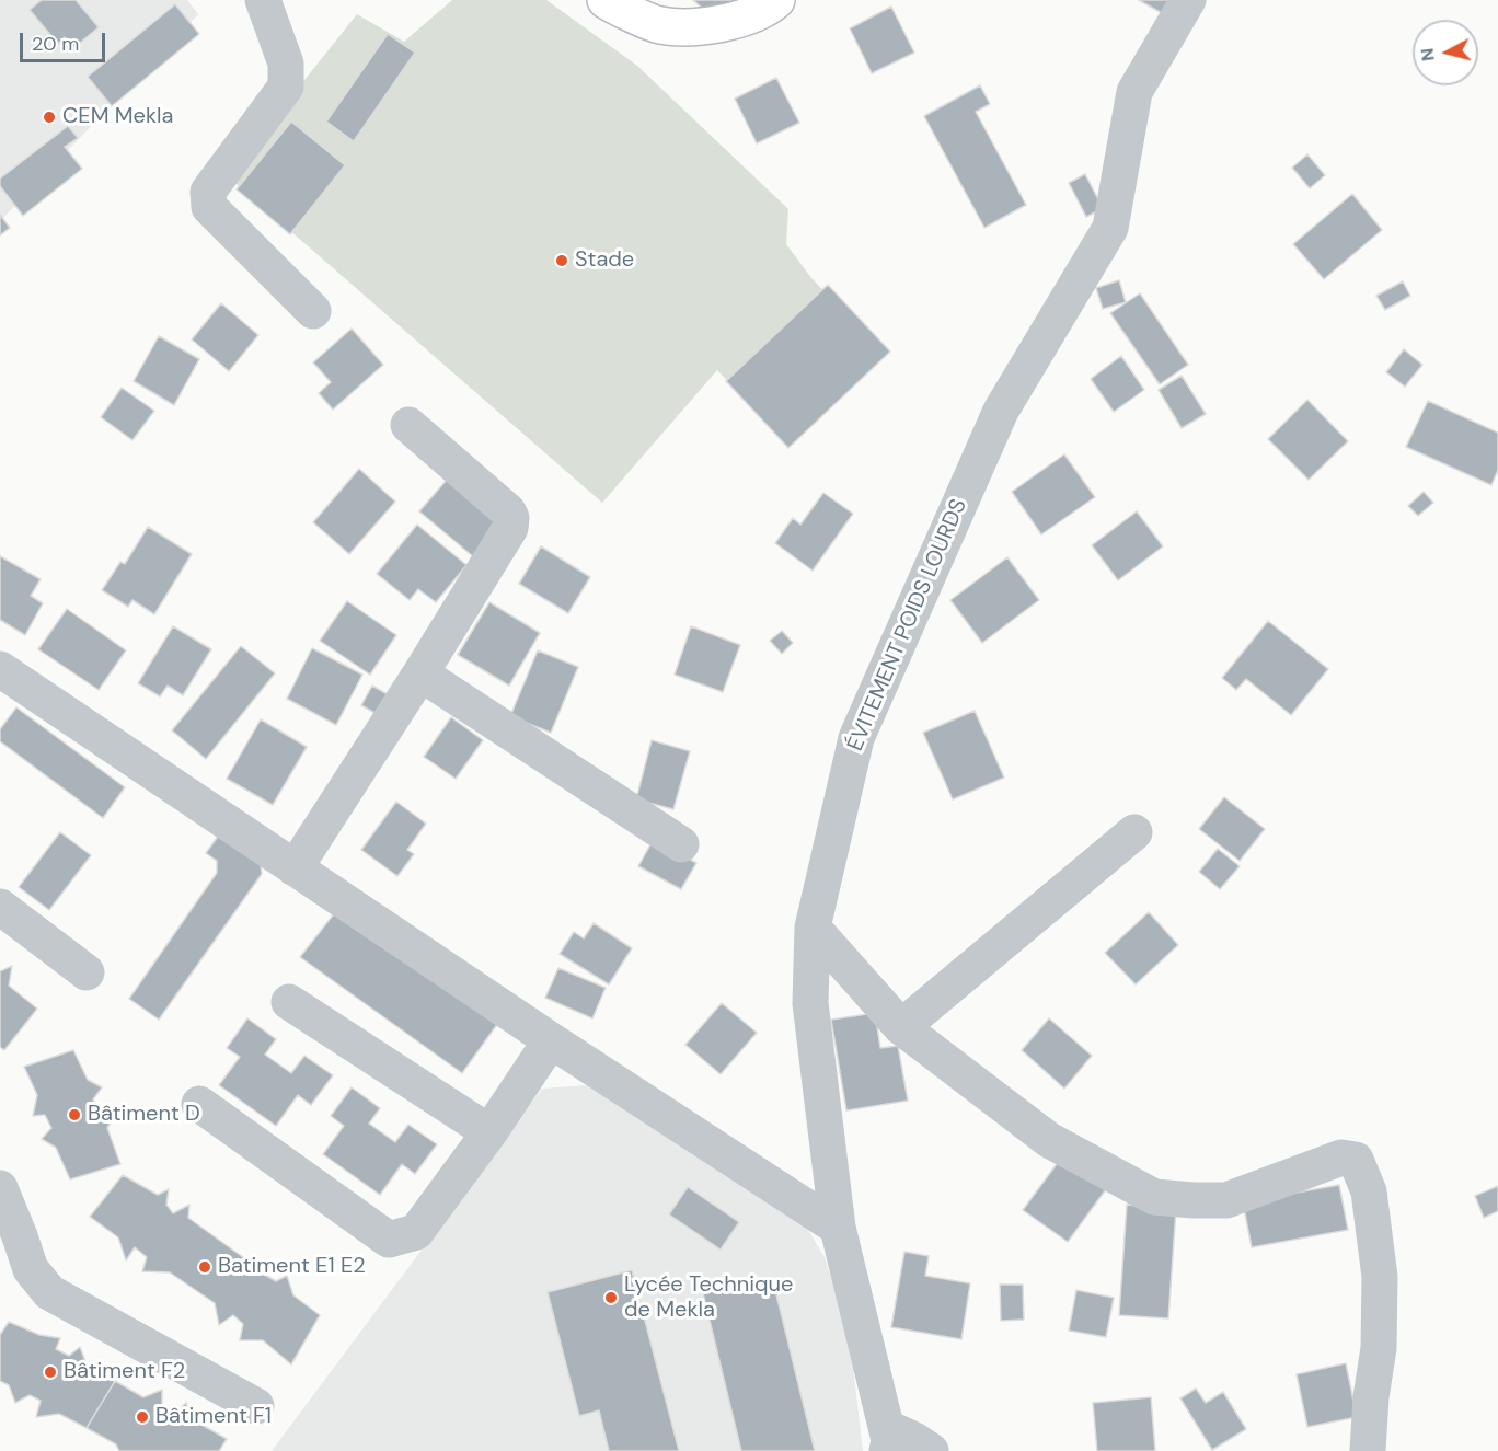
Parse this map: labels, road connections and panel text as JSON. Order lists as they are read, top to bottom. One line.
{"streets":{"street":["ÉVITEMENT POIDS LOURDS"]},"places":["CEM Mekla","Stade","Bâtiment D","Batiment E1 E2","Lycée Technique de Mekla","Bâtiment F2","Bâtiment F1"],"scale_bar":"20 m","north":"left"}
